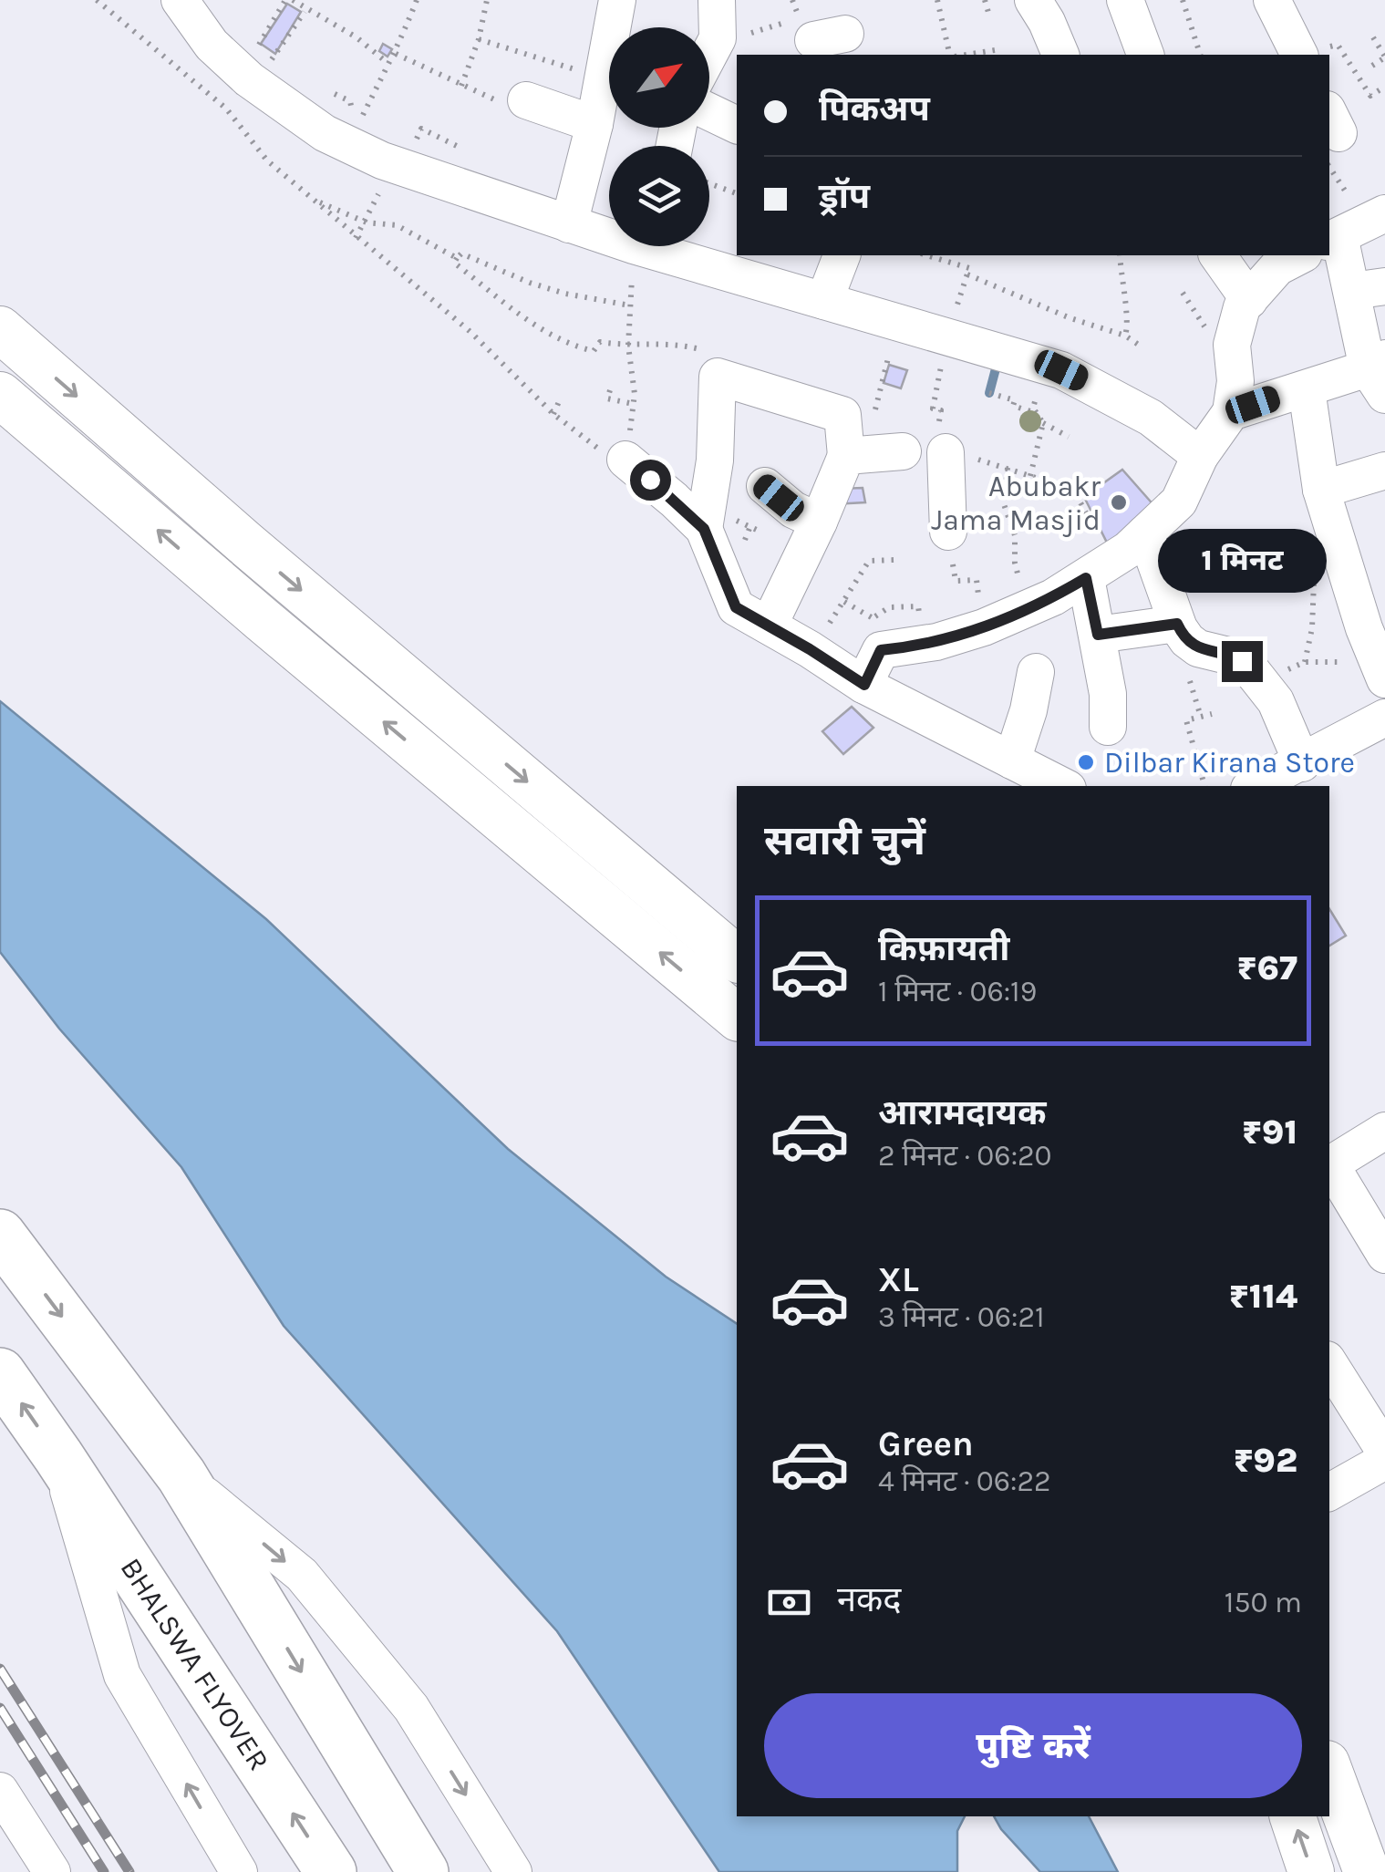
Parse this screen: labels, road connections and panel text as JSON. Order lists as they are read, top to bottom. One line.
{"streets":{"highway":["BHALSWA FLYOVER"]},"places":["Abubakr Jama Masjid","Dilbar Kirana Store"],"north":"top right","page":{"banner":["पिकअप","ड्रॉप"],"bubble":"1 मिनट","heading":"सवारी चुनें","list":[{"name":"किफ़ायती","note":"1 मिनट · 06:19","value":"₹67"},{"name":"आरामदायक","note":"2 मिनट · 06:20","value":"₹91"},{"name":"XL","note":"3 मिनट · 06:21","value":"₹114"},{"name":"Green","note":"4 मिनट · 06:22","value":"₹92"}],"pay":["नकद","150 m"],"buttons":"पुष्टि करें"}}
